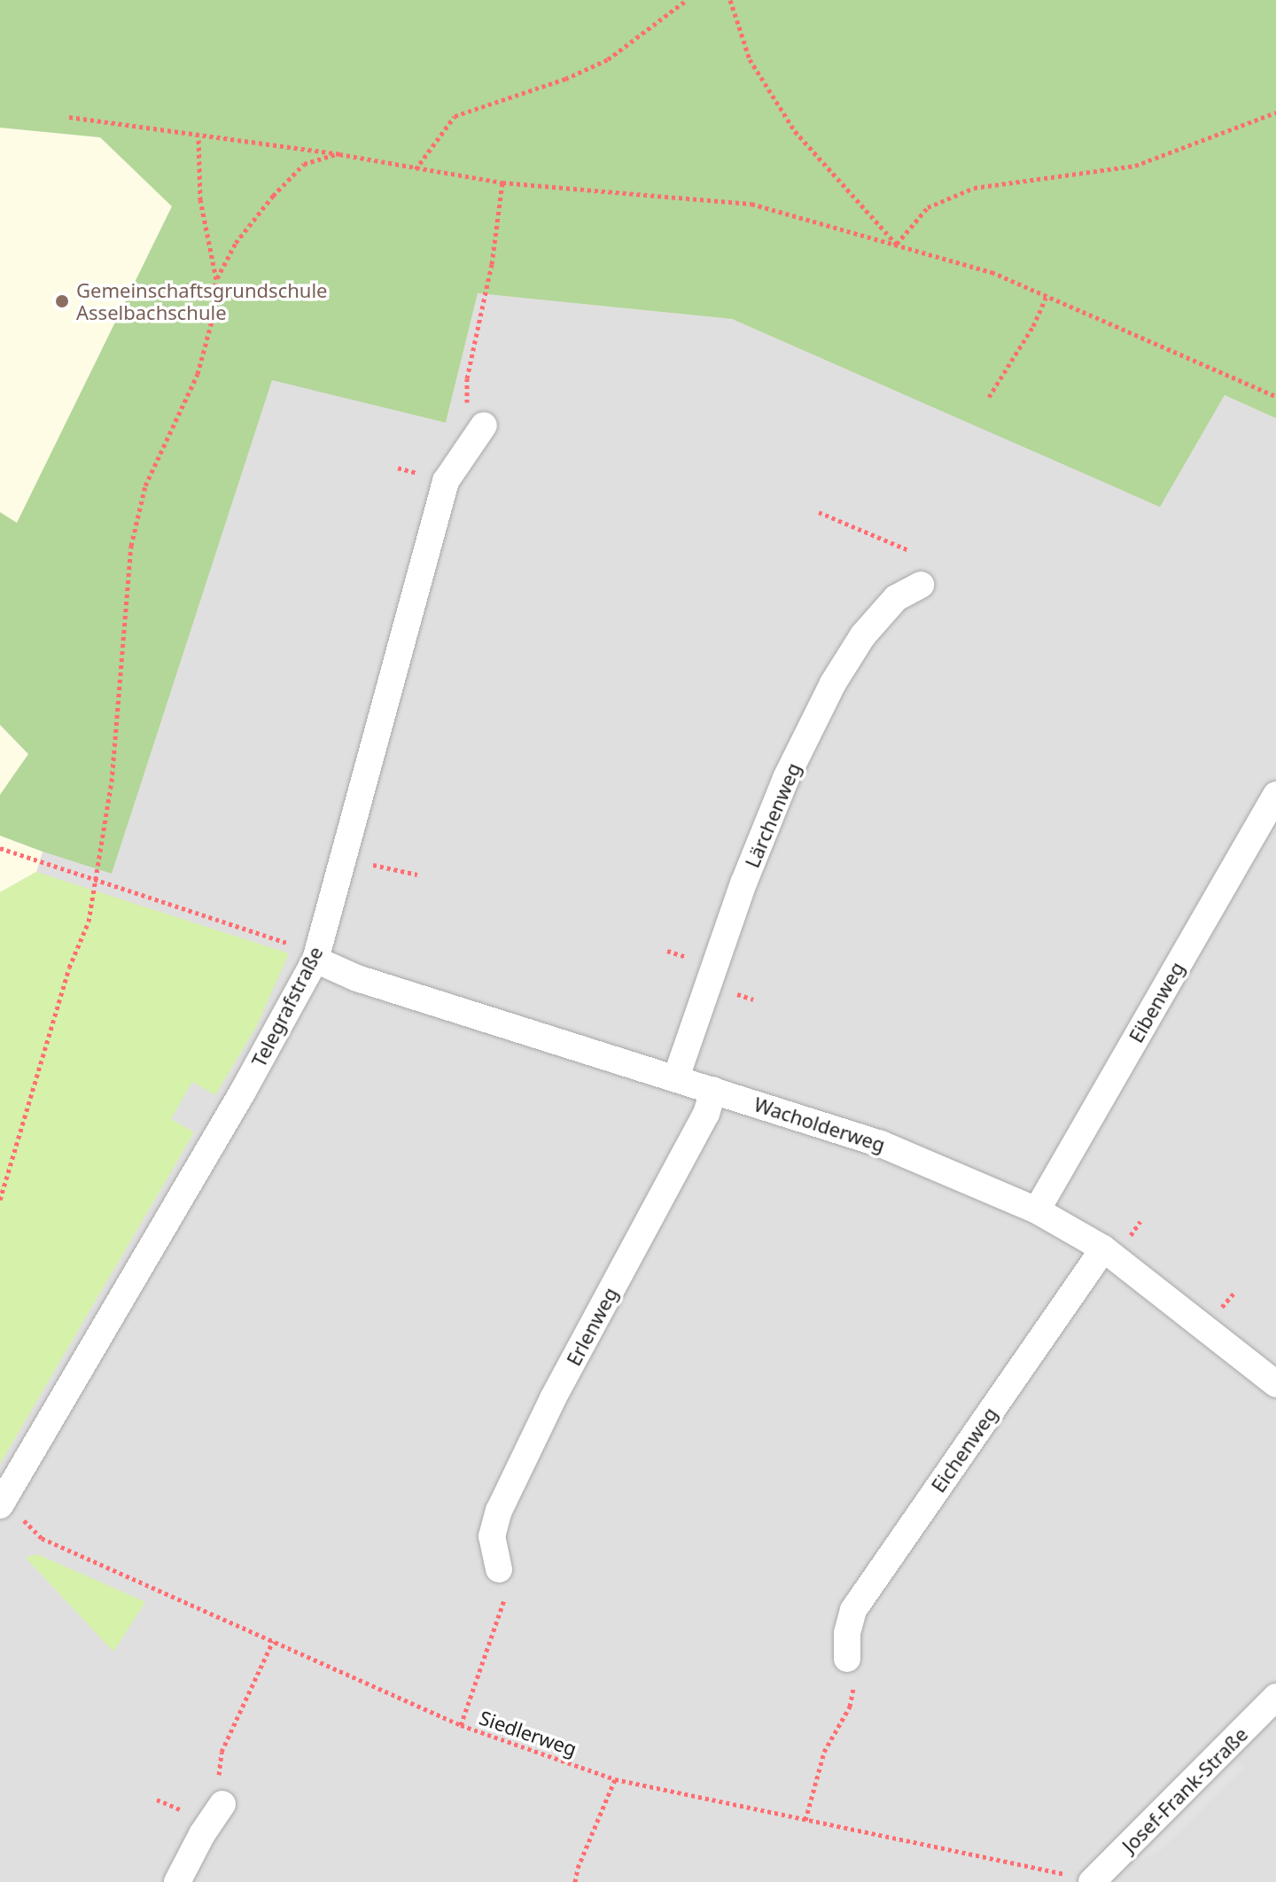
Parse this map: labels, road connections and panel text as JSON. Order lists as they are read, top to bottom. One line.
{"streets":{"street":["Lärchenweg","Eibenweg","Telegrafstraße","Wacholderweg","Erlenweg","Eichenweg","Josef-Frank-Straße"],"path":["Siedlerweg"]},"crossings":[["Lärchenweg","Wacholderweg"],["Eibenweg","Wacholderweg"],["Telegrafstraße","Wacholderweg"],["Telegrafstraße","Siedlerweg"],["Wacholderweg","Erlenweg"],["Wacholderweg","Eichenweg"],["Siedlerweg","Josef-Frank-Straße"]],"places":["Gemeinschaftsgrundschule Asselbachschule"]}
